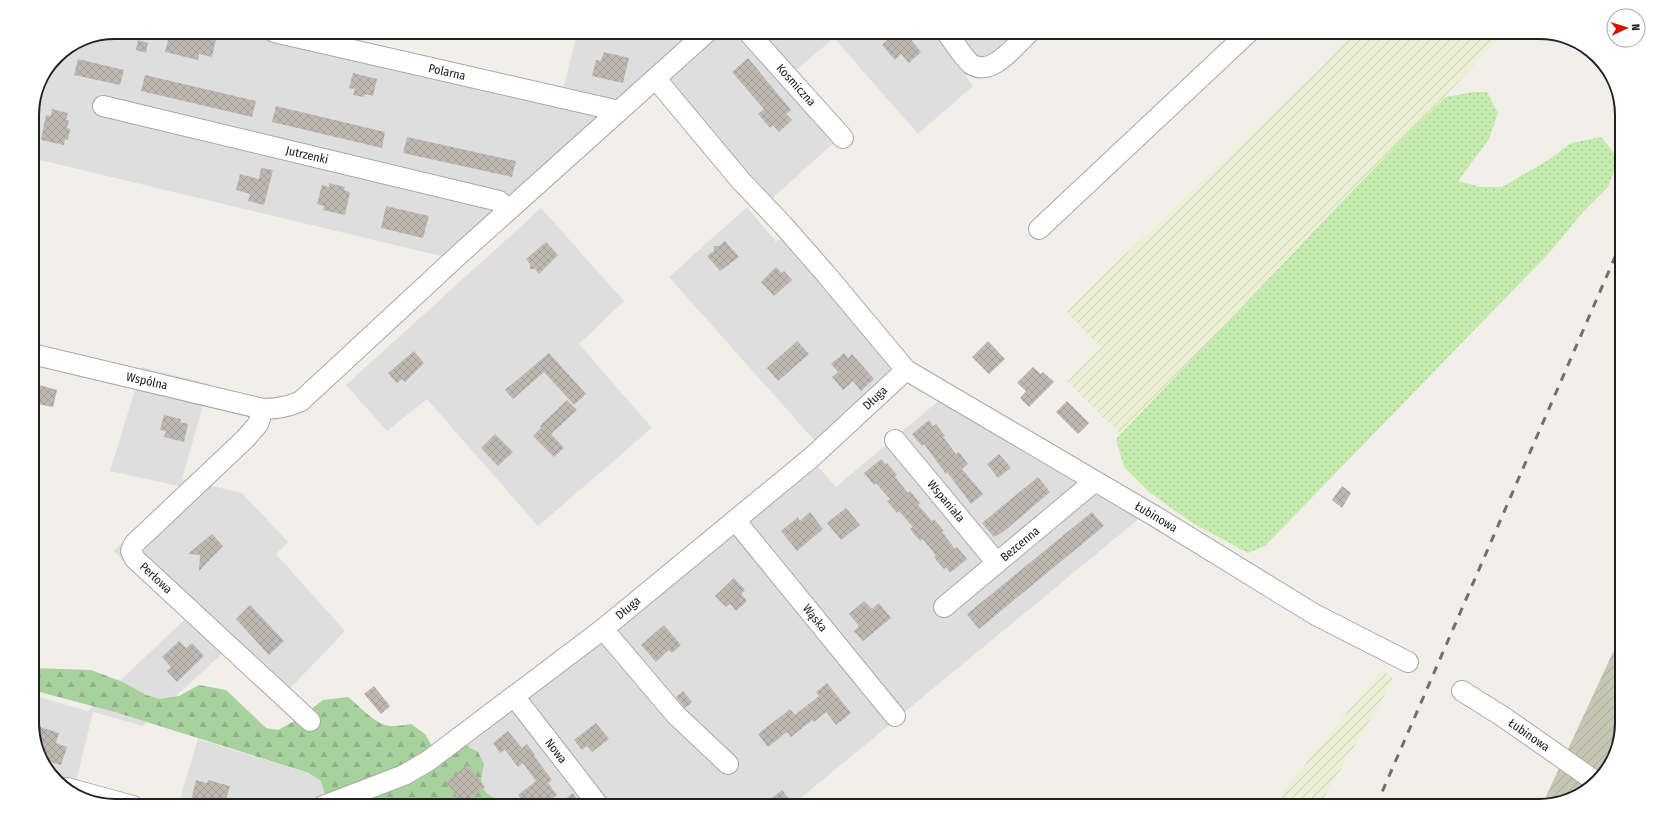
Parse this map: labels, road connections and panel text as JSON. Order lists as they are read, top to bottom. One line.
{"streets":{"street":["Polarna","Kosmiczna","Jutrzenki","Wspólna","Długa","Wspaniała","Łubinowa","Bezcenna","Perłowa","Wąska","Nowa"]},"crossings":[["Polarna","Wspólna"],["Jutrzenki","Wspólna"],["Wspólna","Łubinowa"],["Wspólna","Perłowa"],["Długa","Łubinowa"],["Długa","Wąska"],["Długa","Nowa"],["Wspaniała","Bezcenna"],["Łubinowa","Bezcenna"]],"north":"right"}
